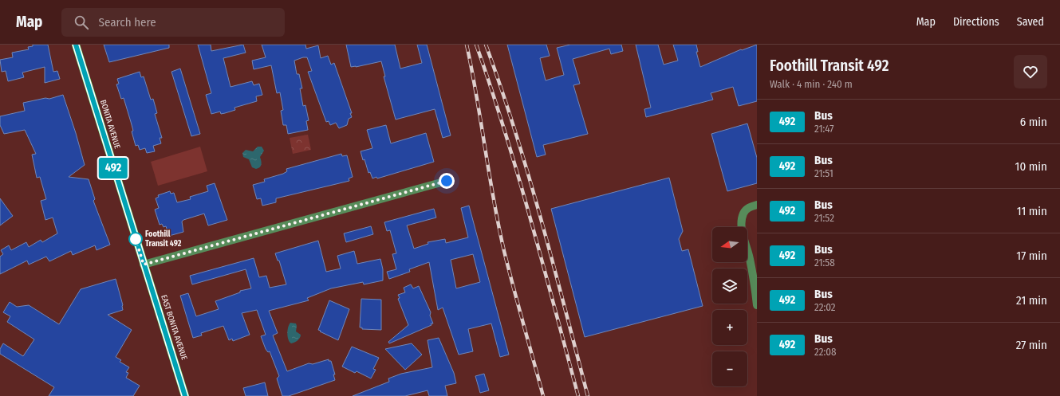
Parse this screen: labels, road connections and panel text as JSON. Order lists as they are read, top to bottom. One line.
{"streets":{"main road":["BONITA AVENUE","EAST BONITA AVENUE"]},"crossings":[["BONITA AVENUE","EAST BONITA AVENUE"]],"places":["Foothill Transit 492"],"lines":["bus line 492"],"north":"left","page":{"header":"Map","search":"Search here","nav":["Map","Directions","Saved"],"on_map":"492","heading":["Foothill Transit 492","Walk · 4 min · 240 m"],"list":[{"mark":"492","name":"Bus","note":"21:47","value":"6 min"},{"mark":"492","name":"Bus","note":"21:51","value":"10 min"},{"mark":"492","name":"Bus","note":"21:52","value":"11 min"},{"mark":"492","name":"Bus","note":"21:58","value":"17 min"},{"mark":"492","name":"Bus","note":"22:02","value":"21 min"},{"mark":"492","name":"Bus","note":"22:08","value":"27 min"}],"map_buttons":["+","−"]}}
